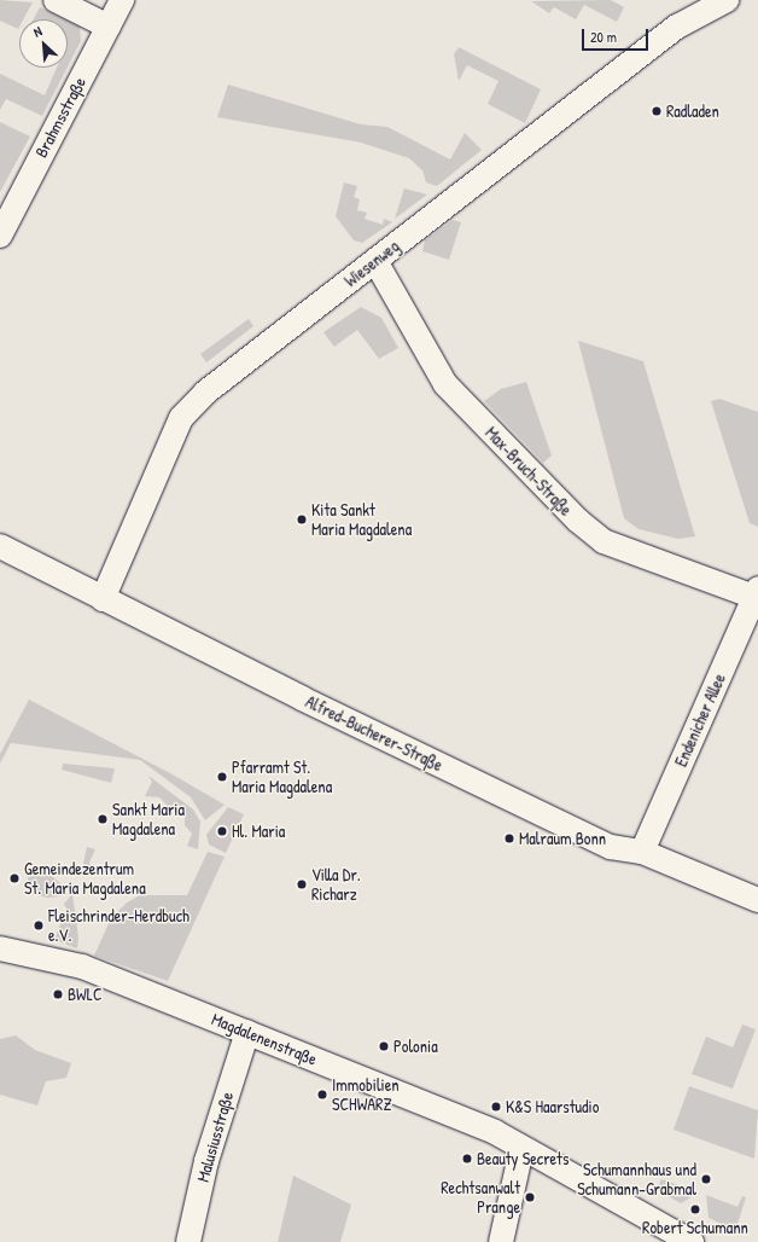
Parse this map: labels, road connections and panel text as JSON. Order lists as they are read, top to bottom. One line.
{"streets":{"street":["Brahmsstraße","Wiesenweg","Max-Bruch-Straße","Endenicher Allee","Alfred-Bucherer-Straße","Magdalenenstraße","Malusiusstraße"]},"crossings":[["Wiesenweg","Max-Bruch-Straße"],["Wiesenweg","Alfred-Bucherer-Straße"],["Max-Bruch-Straße","Endenicher Allee"],["Endenicher Allee","Alfred-Bucherer-Straße"],["Magdalenenstraße","Malusiusstraße"]],"places":["Radladen","Kita Sankt Maria Magdalena","Pfarramt St. Maria Magdalena","Sankt Maria Magdalena","Hl. Maria","Malraum Bonn","Gemeindezentrum St. Maria Magdalena","Villa Dr. Richarz","Fleischrinder-Herdbuch e.V.","BWLC","Polonia","Immobilien SCHWARZ","K&S Haarstudio","Beauty Secrets","Schumannhaus und Schumann-Grabmal","Rechtsanwalt Prange","Robert Schumann"],"scale_bar":"20 m","north":"top left"}
